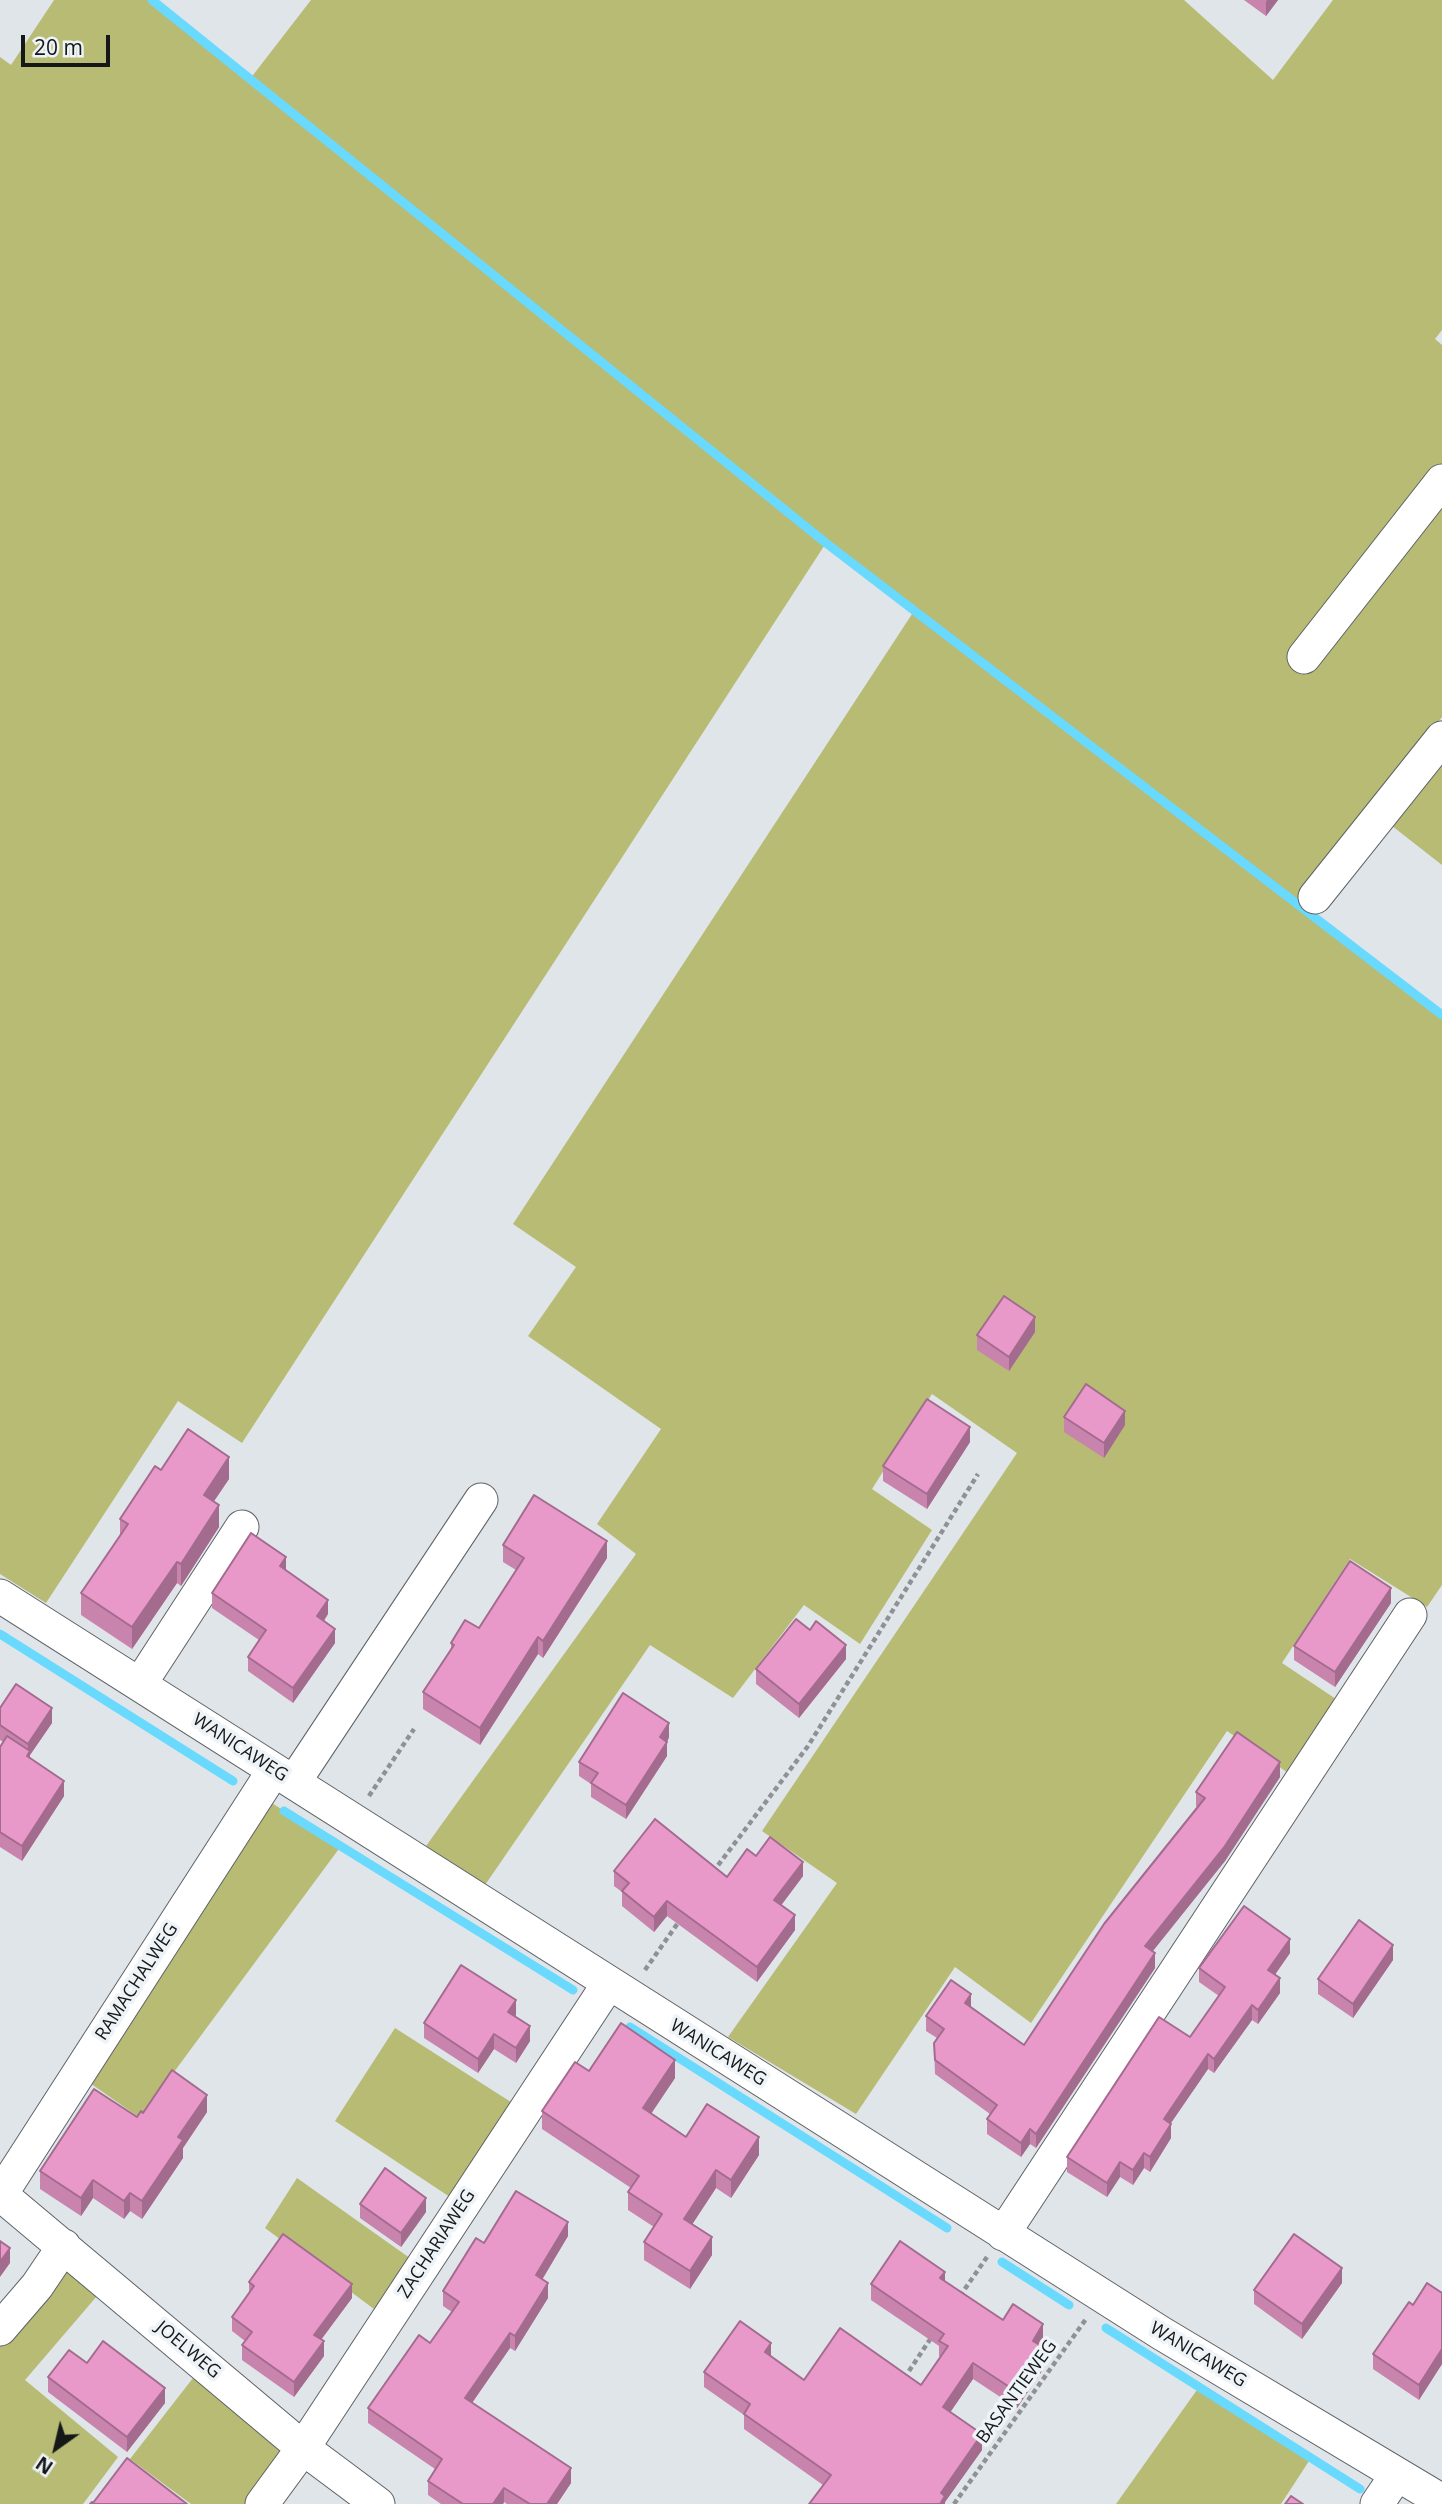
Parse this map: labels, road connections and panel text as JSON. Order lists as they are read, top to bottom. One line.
{"streets":{"street":["WANICAWEG","RAMACHALWEG","ZACHARIAWEG","JOELWEG"],"path":["BASANTIEWEG"]},"crossings":[["WANICAWEG","RAMACHALWEG"],["WANICAWEG","ZACHARIAWEG"],["WANICAWEG","BASANTIEWEG"],["RAMACHALWEG","JOELWEG"],["ZACHARIAWEG","JOELWEG"]],"scale_bar":"20 m","north":"bottom left"}
